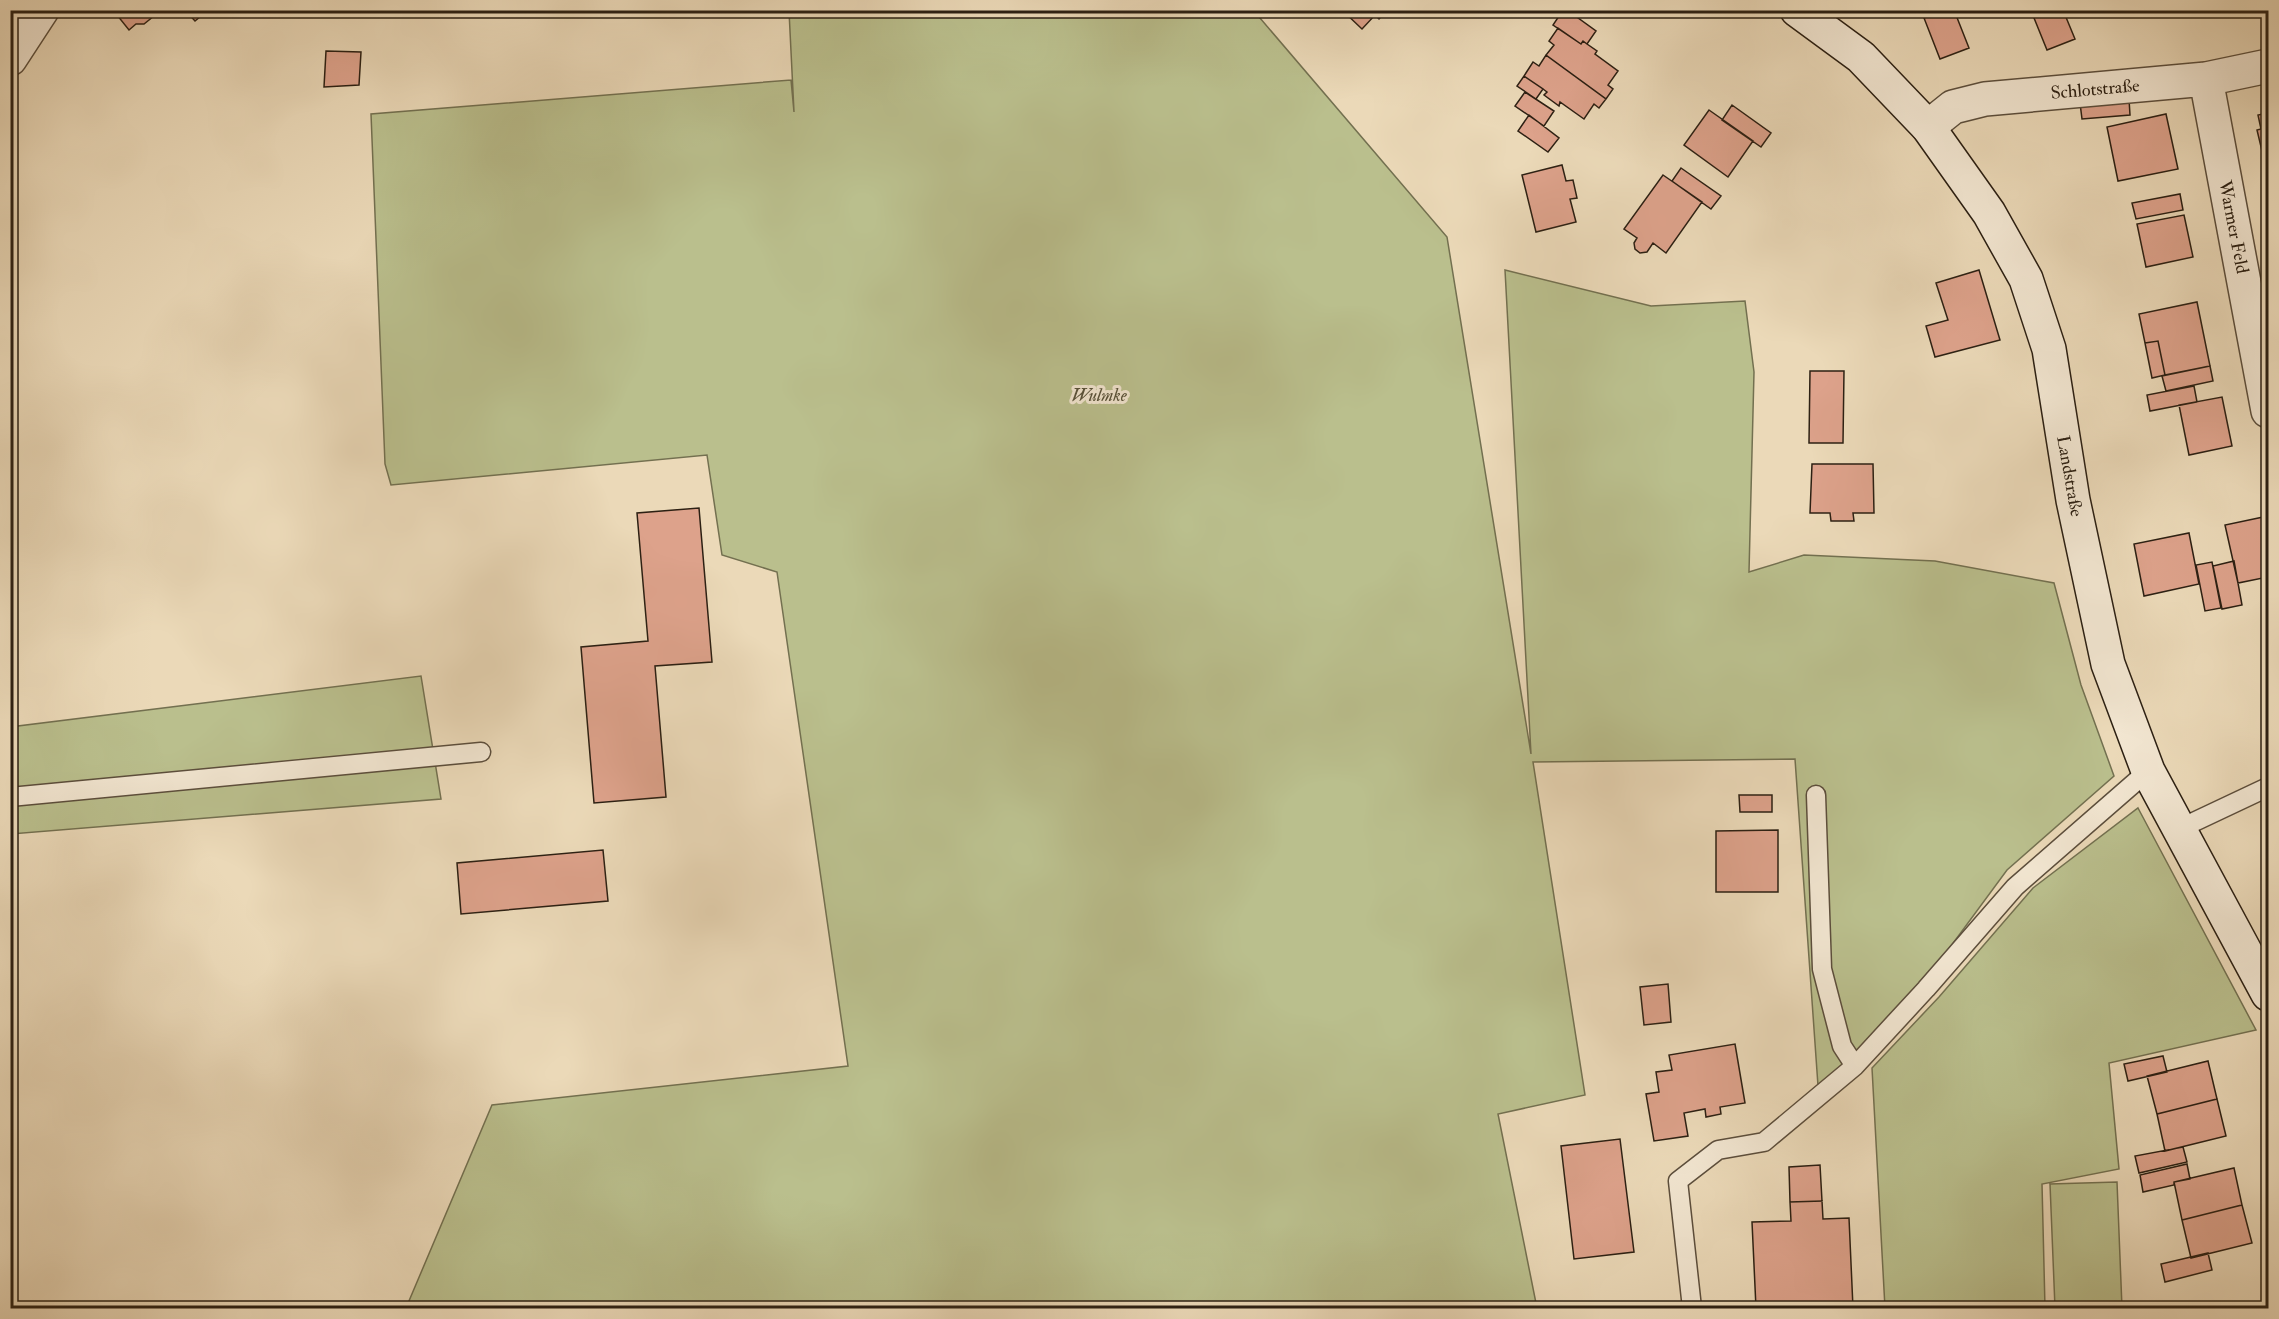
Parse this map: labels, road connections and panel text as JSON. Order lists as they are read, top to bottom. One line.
{"streets":{"main road":["Schlotstraße","Warmer Feld","Landstraße"]},"crossings":[["Schlotstraße","Warmer Feld"],["Schlotstraße","Landstraße"]],"parks":["Wulmke"]}
